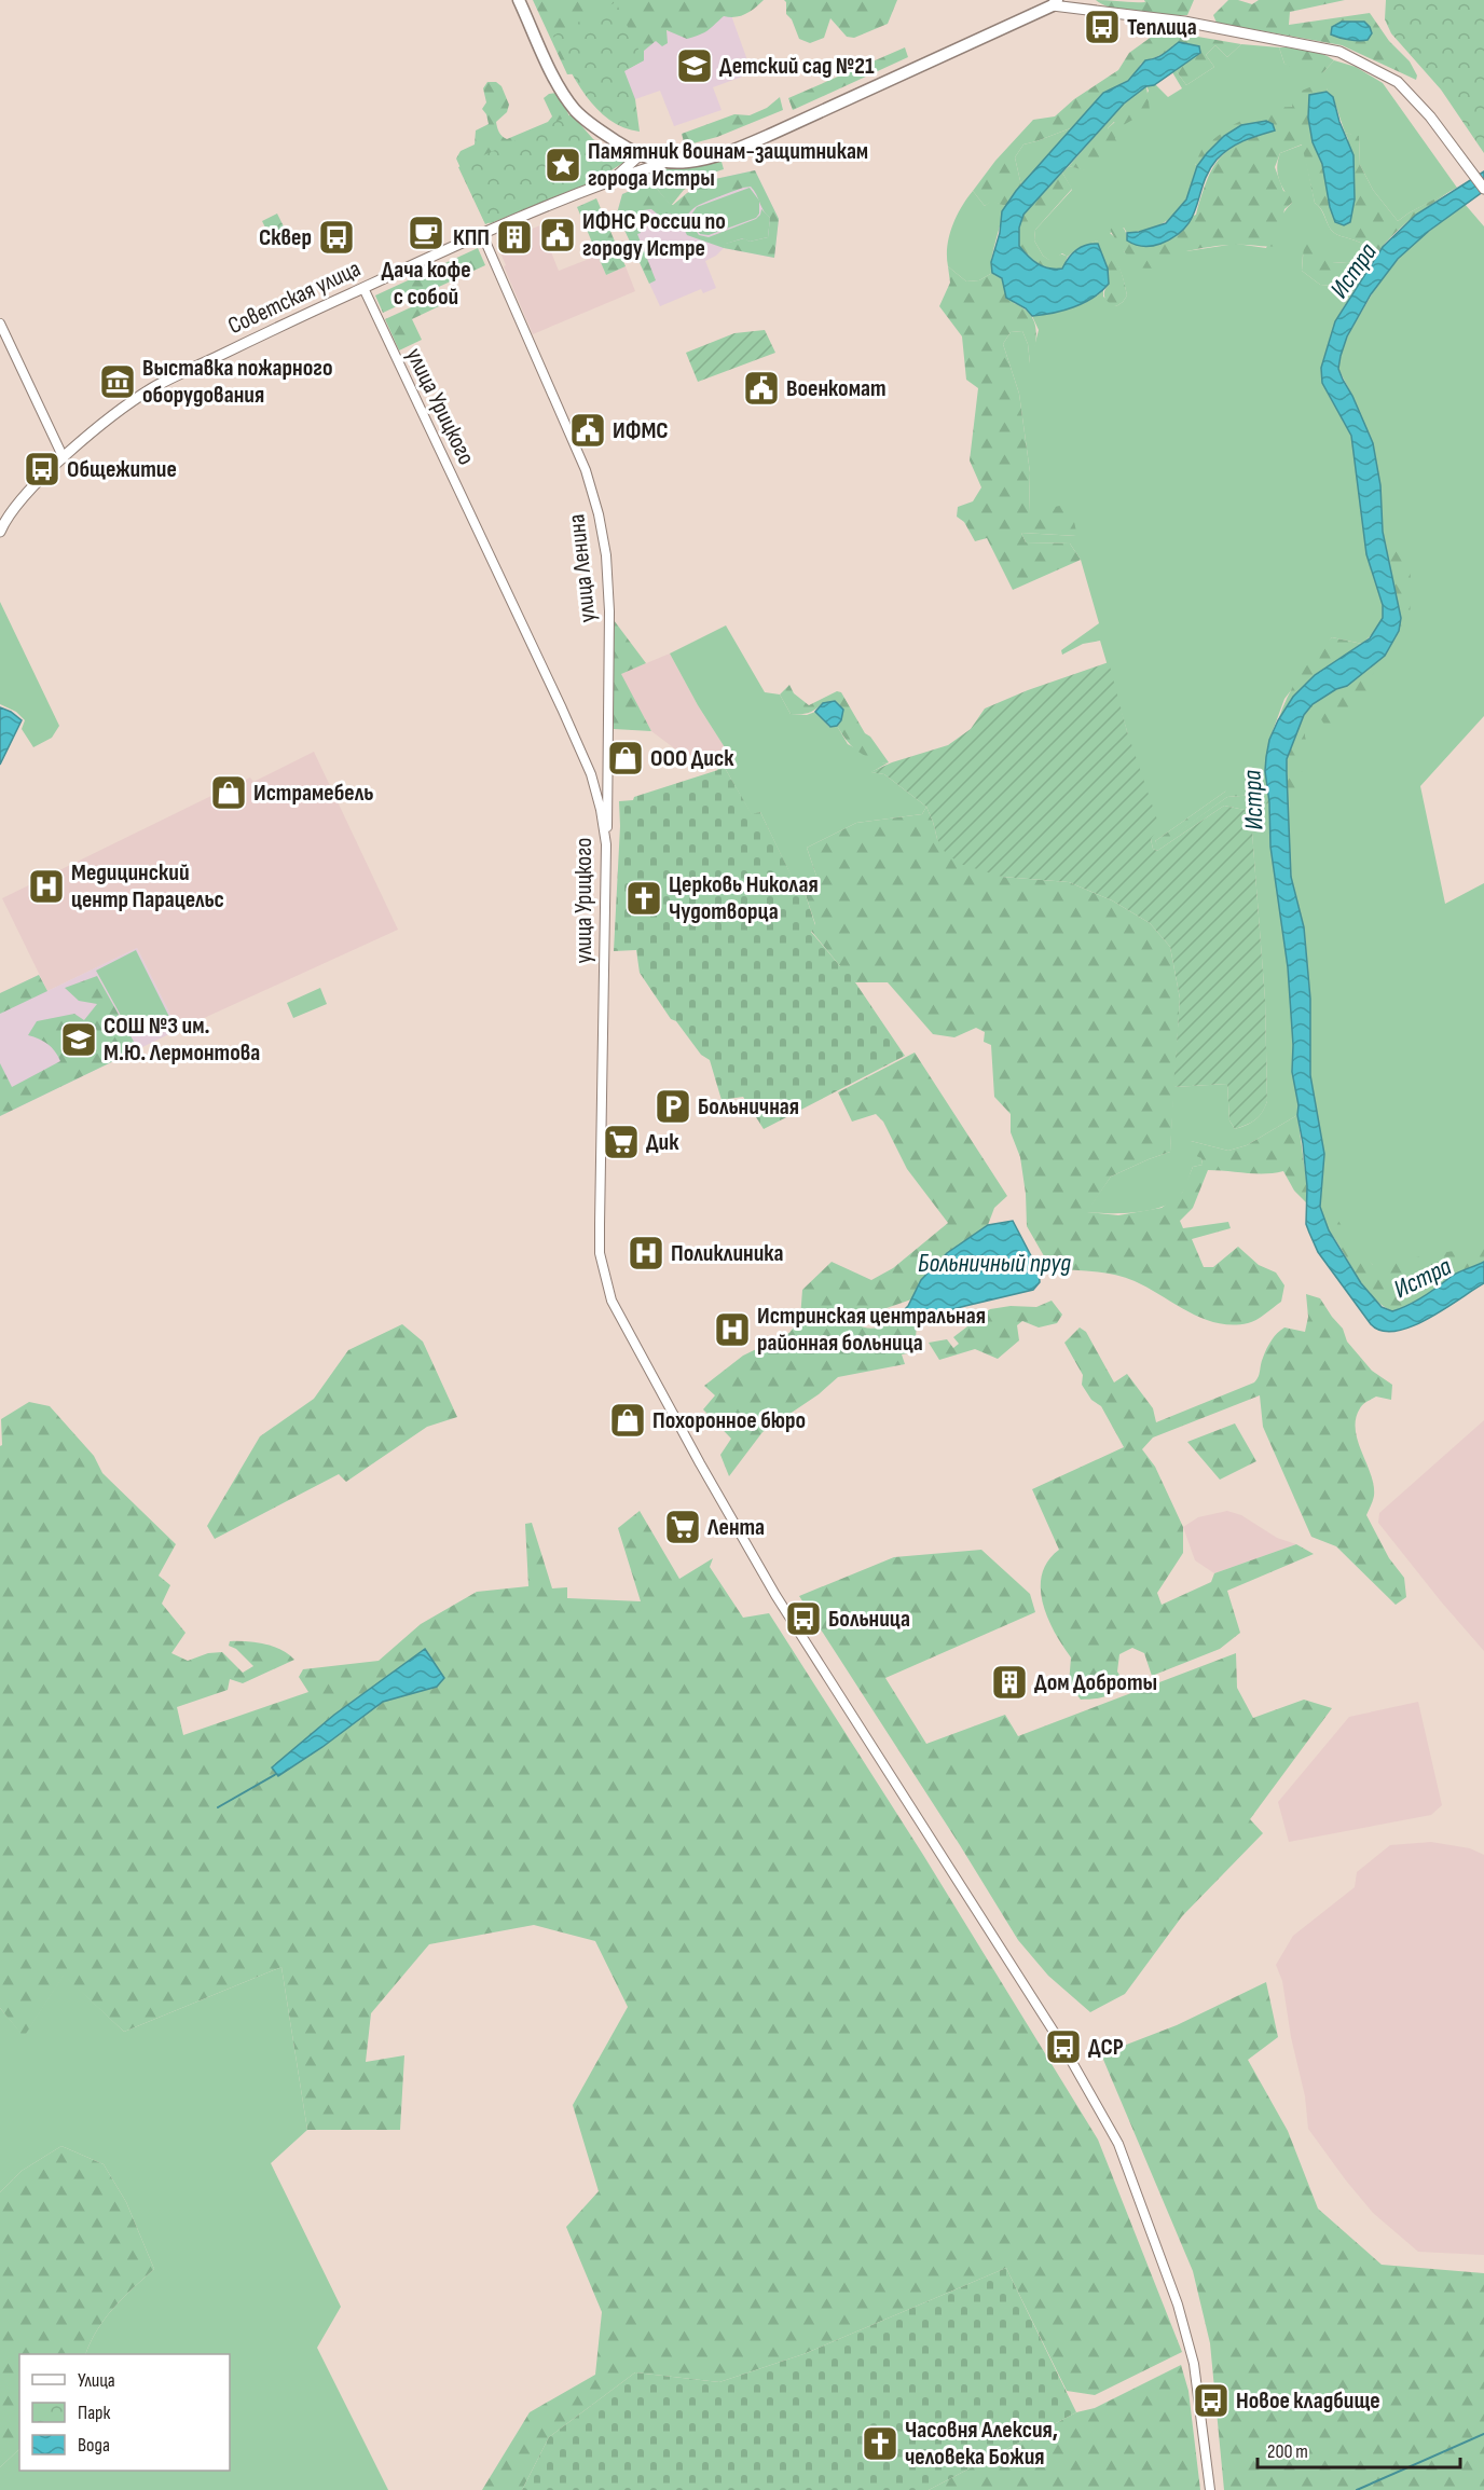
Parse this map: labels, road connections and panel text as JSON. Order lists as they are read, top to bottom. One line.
{"streets":{"main road":["Советская улица"],"street":["улица Урицкого","улица Ленина"]},"crossings":[["Советская улица","улица Урицкого"],["Советская улица","улица Ленина"],["улица Урицкого","улица Ленина"]],"water":["Истра","Больничный пруд"],"places":{"bus stop":["Теплица","Сквер","Общежитие","Больница","ДСР","Новое кладбище"],"school or university":["Детский сад №21","СОШ №3 им. М.Ю. Лермонтова"],"place":["Памятник воинам-защитникам города Истры"],"cafe":["Дача кофе с собой"],"public building":["ИФНС России по городу Истре","Военкомат","ИФМС"],"building":["КПП","Дом Доброты"],"museum":["Выставка пожарного оборудования"],"shop":["ООО Диск","Истрамебель","Похоронное бюро"],"hospital":["Медицинский центр Парацельс","Поликлиника","Истринская центральная районная больница"],"church":["Церковь Николая Чудотворца","Часовня Алексия, человека Божия"],"parking":["Больничная"],"supermarket":["Дик","Лента"]},"legend":["Улица","Парк","Вода"],"scale_bar":"200 m"}
